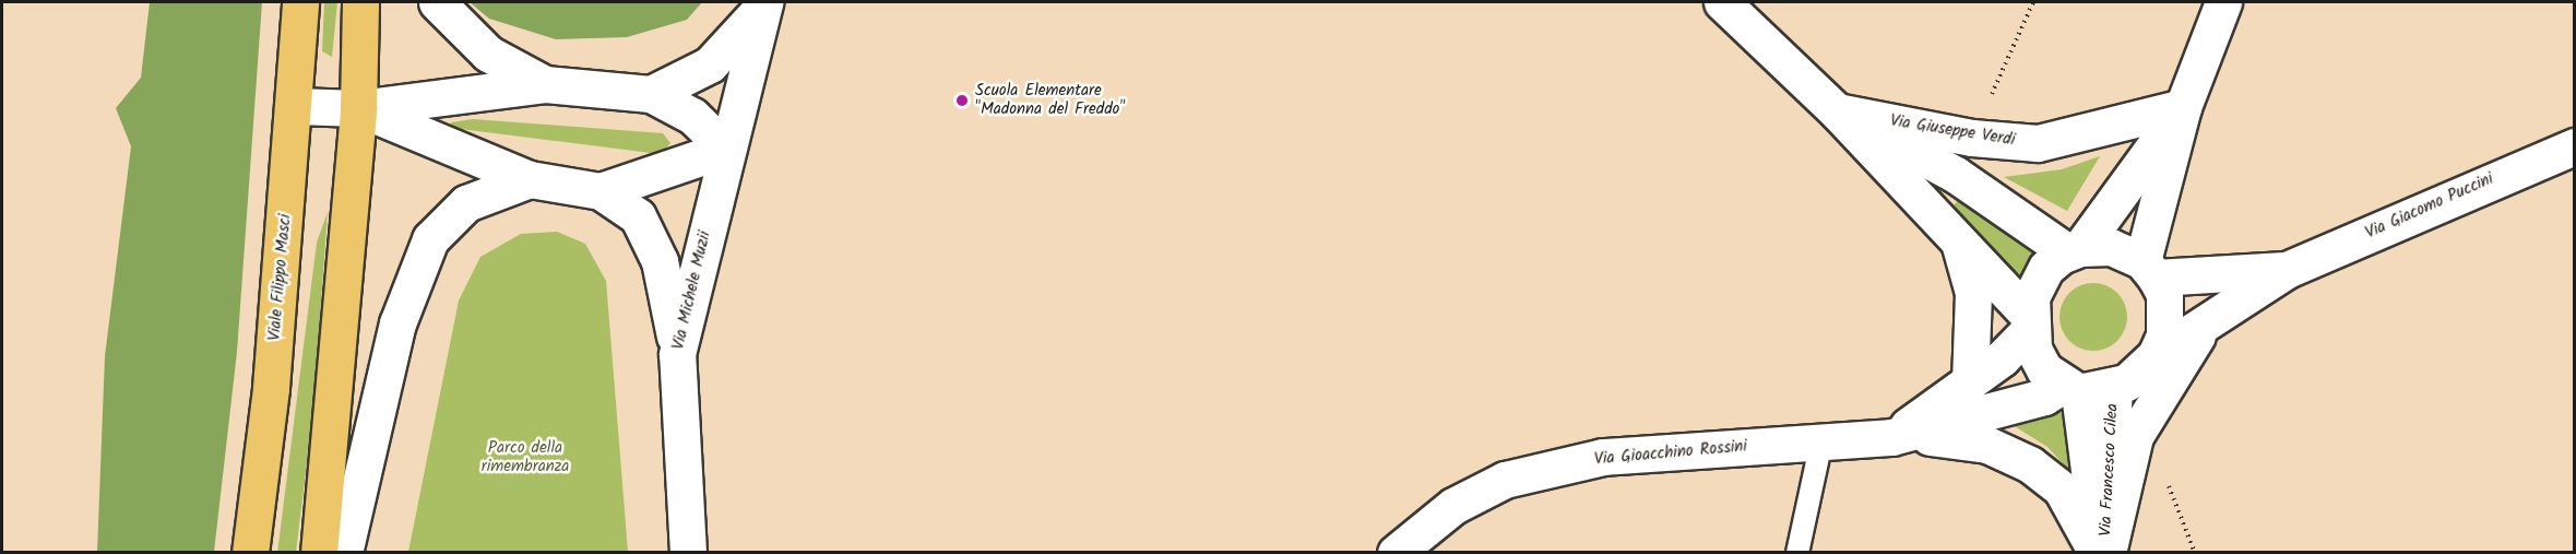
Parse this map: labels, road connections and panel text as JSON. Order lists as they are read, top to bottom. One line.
{"streets":{"main road":["Viale Filippo Masci"],"street":["Via Giuseppe Verdi","Via Giacomo Puccini","Via Michele Muzii","Via Gioacchino Rossini","Via Francesco Cilea"]},"crossings":[["Via Giuseppe Verdi","Via Giacomo Puccini"],["Via Giuseppe Verdi","Via Gioacchino Rossini"],["Via Giuseppe Verdi","Via Francesco Cilea"],["Via Giacomo Puccini","Via Gioacchino Rossini"],["Via Giacomo Puccini","Via Francesco Cilea"],["Via Gioacchino Rossini","Via Francesco Cilea"]],"parks":["Parco della rimembranza"],"places":["Scuola Elementare \"Madonna del Freddo\""]}
